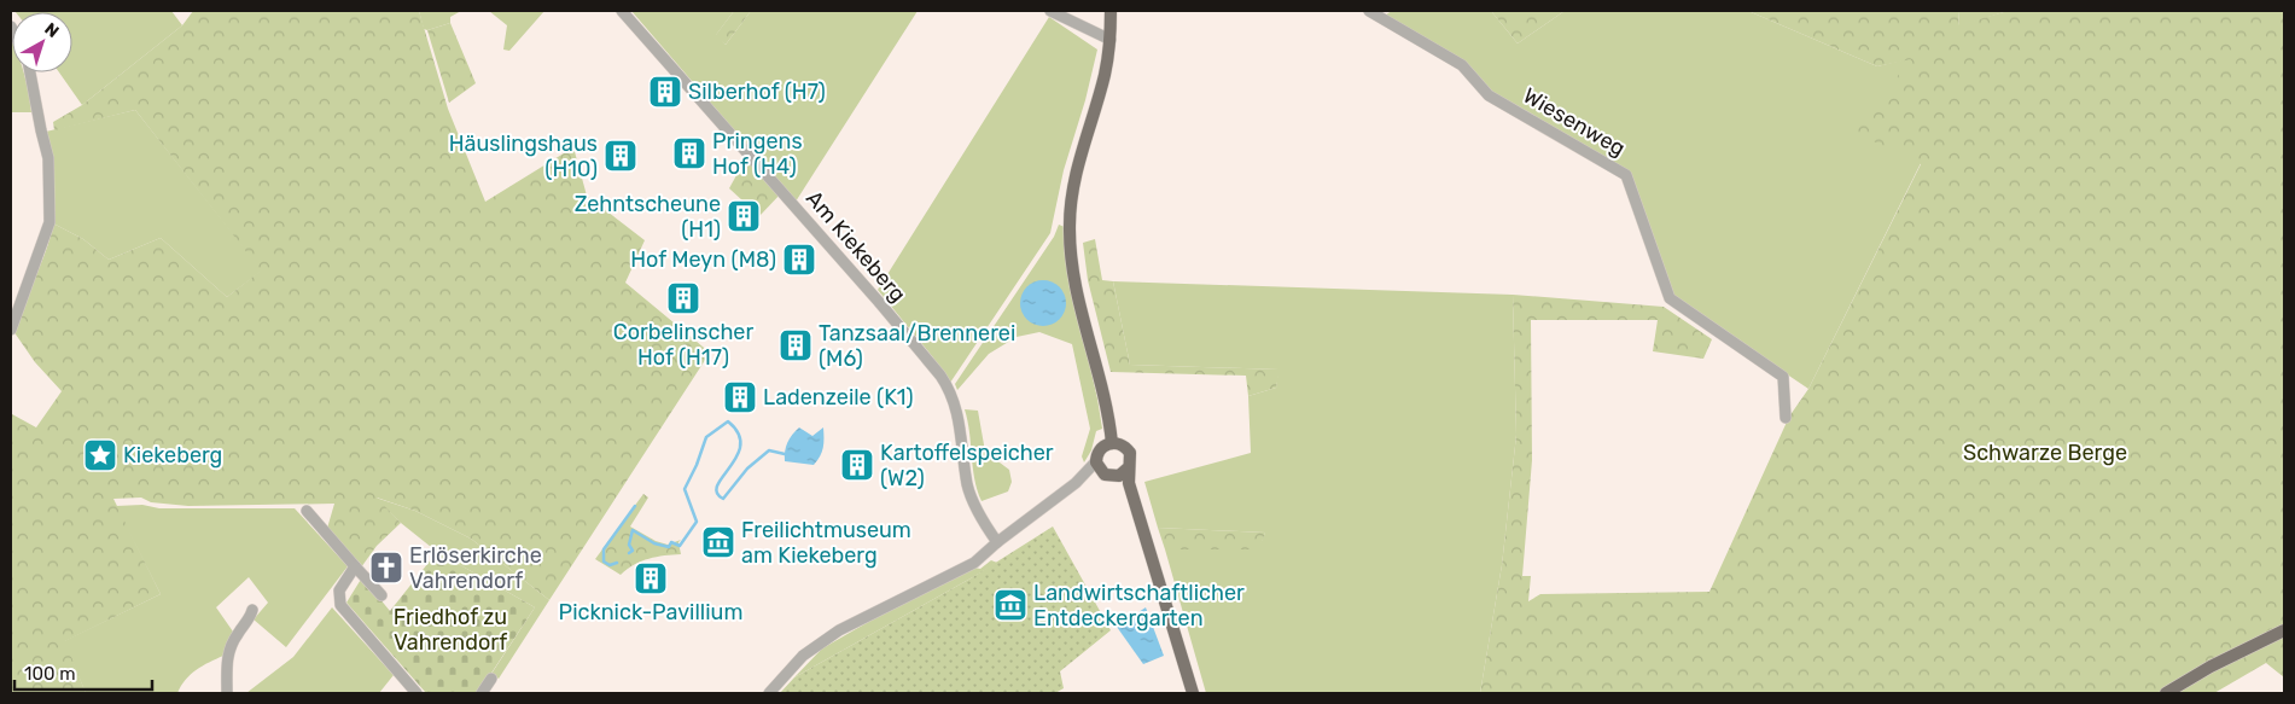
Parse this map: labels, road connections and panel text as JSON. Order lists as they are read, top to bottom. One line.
{"streets":{"street":["Wiesenweg","Am Kiekeberg"]},"parks":["Schwarze Berge","Friedhof zu Vahrendorf"],"places":{"building":["Silberhof (H7)","Pringens Hof (H4)","Häuslingshaus (H10)","Zehntscheune (H1)","Hof Meyn (M8)","Corbelinscher Hof (H17)","Tanzsaal/Brennerei (M6)","Ladenzeile (K1)","Kartoffelspeicher (W2)","Picknick-Pavillium"],"place":["Kiekeberg"],"museum":["Freilichtmuseum am Kiekeberg","Landwirtschaftlicher Entdeckergarten"],"church":["Erlöserkirche Vahrendorf"]},"scale_bar":"100 m","north":"top right"}
